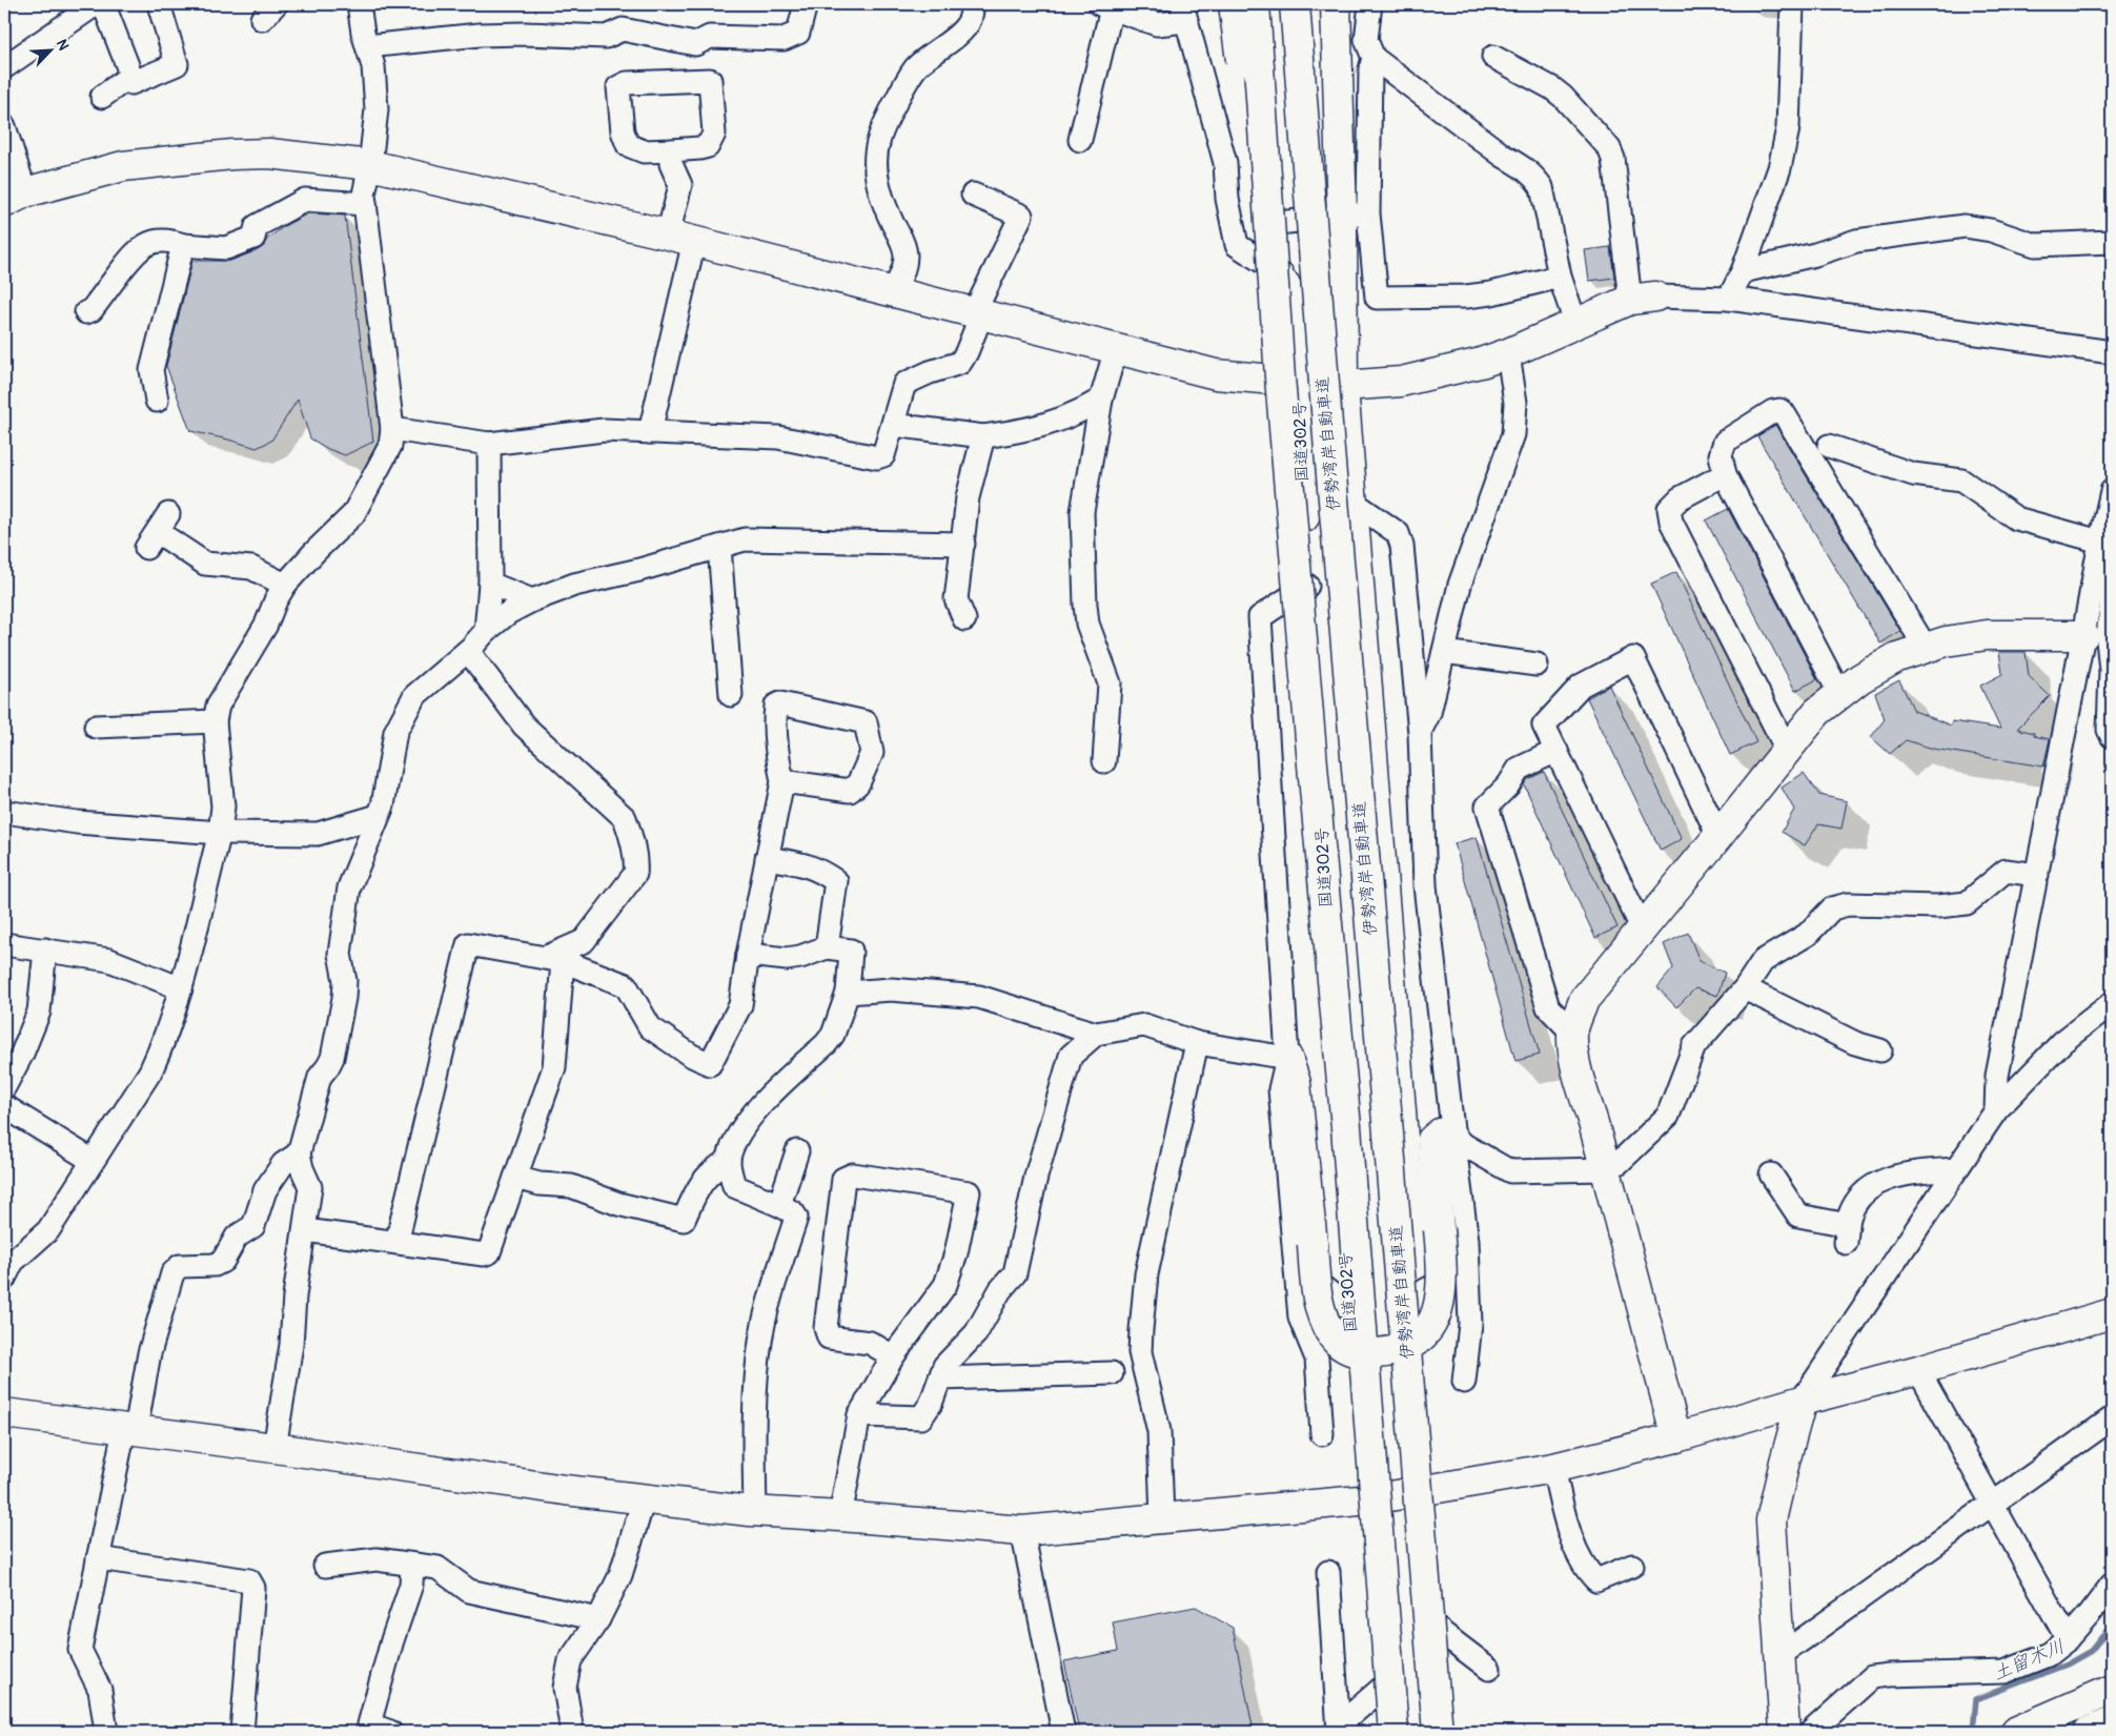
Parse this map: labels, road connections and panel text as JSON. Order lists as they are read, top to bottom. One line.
{"streets":{"main road":["国道302号","伊勢湾岸自動車道"]},"water":["土留木川"],"north":"top right"}
